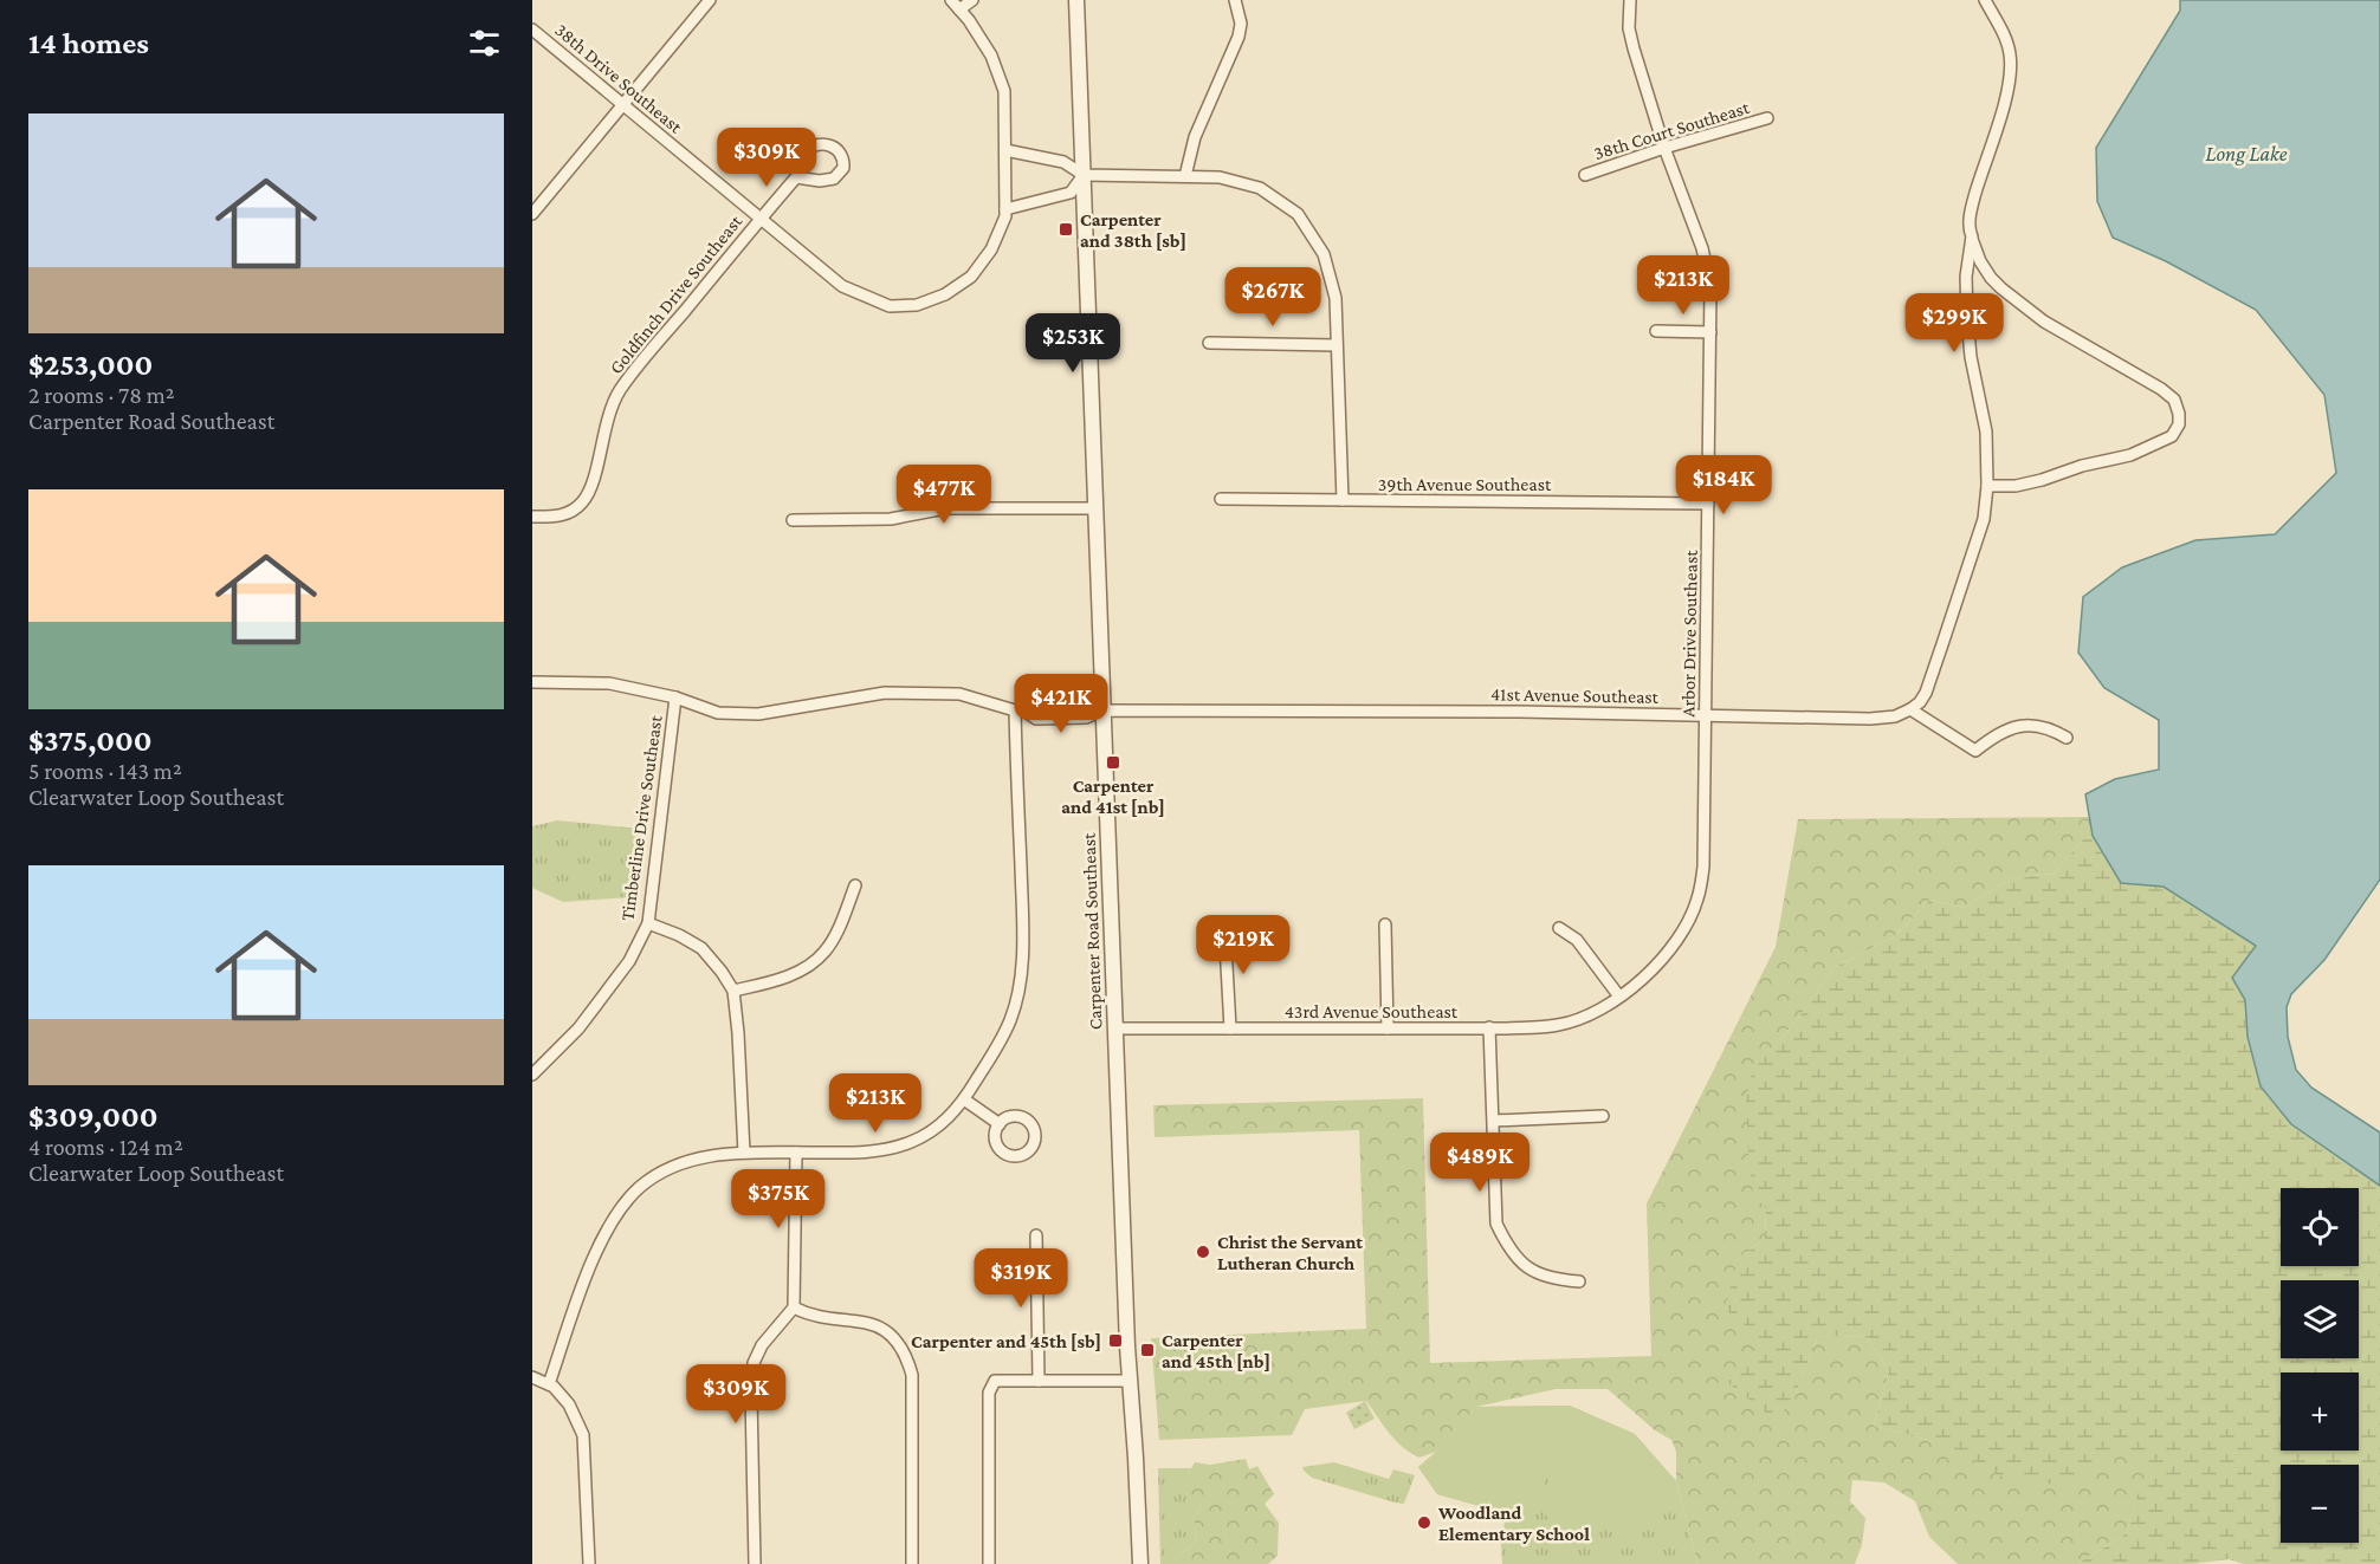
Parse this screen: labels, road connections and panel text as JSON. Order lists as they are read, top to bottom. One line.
{"streets":{"street":["38th Drive Southeast","38th Court Southeast","Goldfinch Drive Southeast","39th Avenue Southeast","Arbor Drive Southeast","41st Avenue Southeast","Timberline Drive Southeast","Carpenter Road Southeast","43rd Avenue Southeast"]},"crossings":[["38th Drive Southeast","Goldfinch Drive Southeast"],["38th Court Southeast","Arbor Drive Southeast"],["39th Avenue Southeast","Arbor Drive Southeast"],["Arbor Drive Southeast","41st Avenue Southeast"],["Arbor Drive Southeast","43rd Avenue Southeast"],["41st Avenue Southeast","Timberline Drive Southeast"],["41st Avenue Southeast","Carpenter Road Southeast"],["Carpenter Road Southeast","43rd Avenue Southeast"]],"water":["Long Lake"],"places":{"transit":["Carpenter and 38th [sb]","Carpenter and 41st [nb]","Carpenter and 45th [sb]","Carpenter and 45th [nb]"],"other":["Christ the Servant Lutheran Church","Woodland Elementary School"]},"page":{"heading":"14 homes","list":[{"name":"$253,000","note":"2 rooms · 78 m² · Carpenter Road Southeast"},{"name":"$375,000","note":"5 rooms · 143 m² · Clearwater Loop Southeast"},{"name":"$309,000","note":"4 rooms · 124 m² · Clearwater Loop Southeast"}],"price":["$309K","$213K","$267K","$299K","$253K","$184K","$477K","$421K","$219K","$213K","$489K","$375K","$319K","$309K"],"map_buttons":["+","−"]}}
